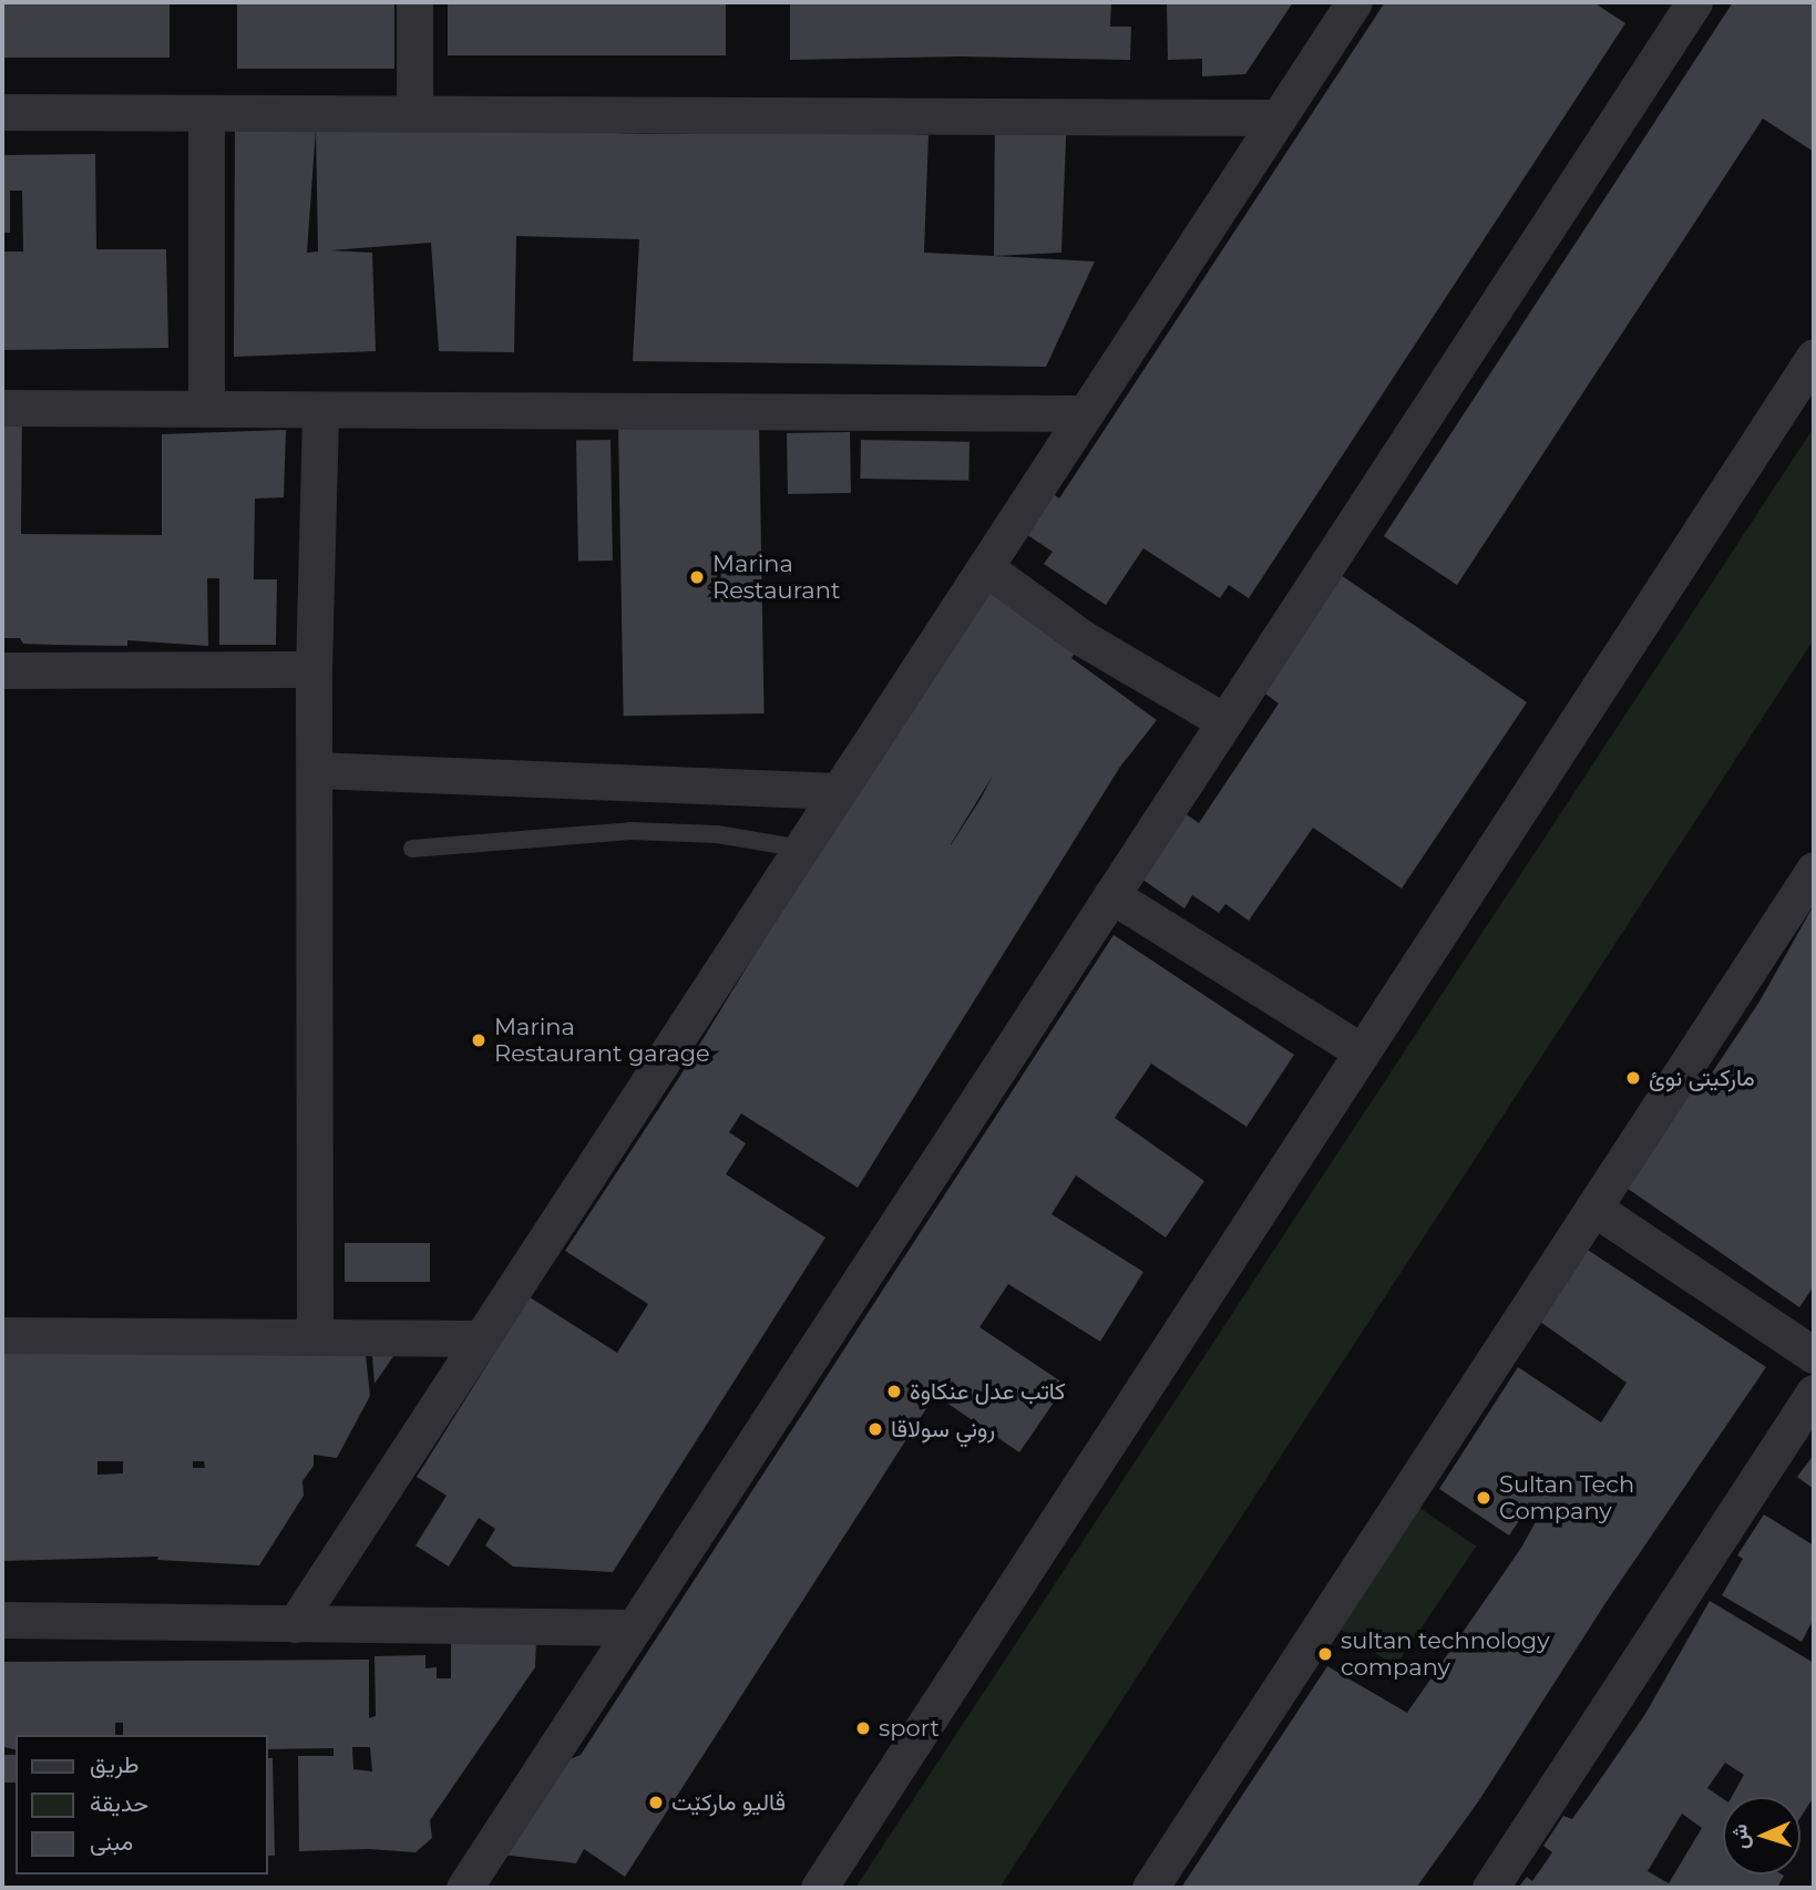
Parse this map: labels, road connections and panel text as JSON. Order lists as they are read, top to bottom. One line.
{"places":["Marina Restaurant","Marina Restaurant garage","مارکیتی نوئ","كاتب عدل عنكاوة","روني سولاقا","Sultan Tech Company","sultan technology company","sport","ڤالیو مارکێت"],"legend":["طريق","حديقة","مبنى"],"north":"left"}
